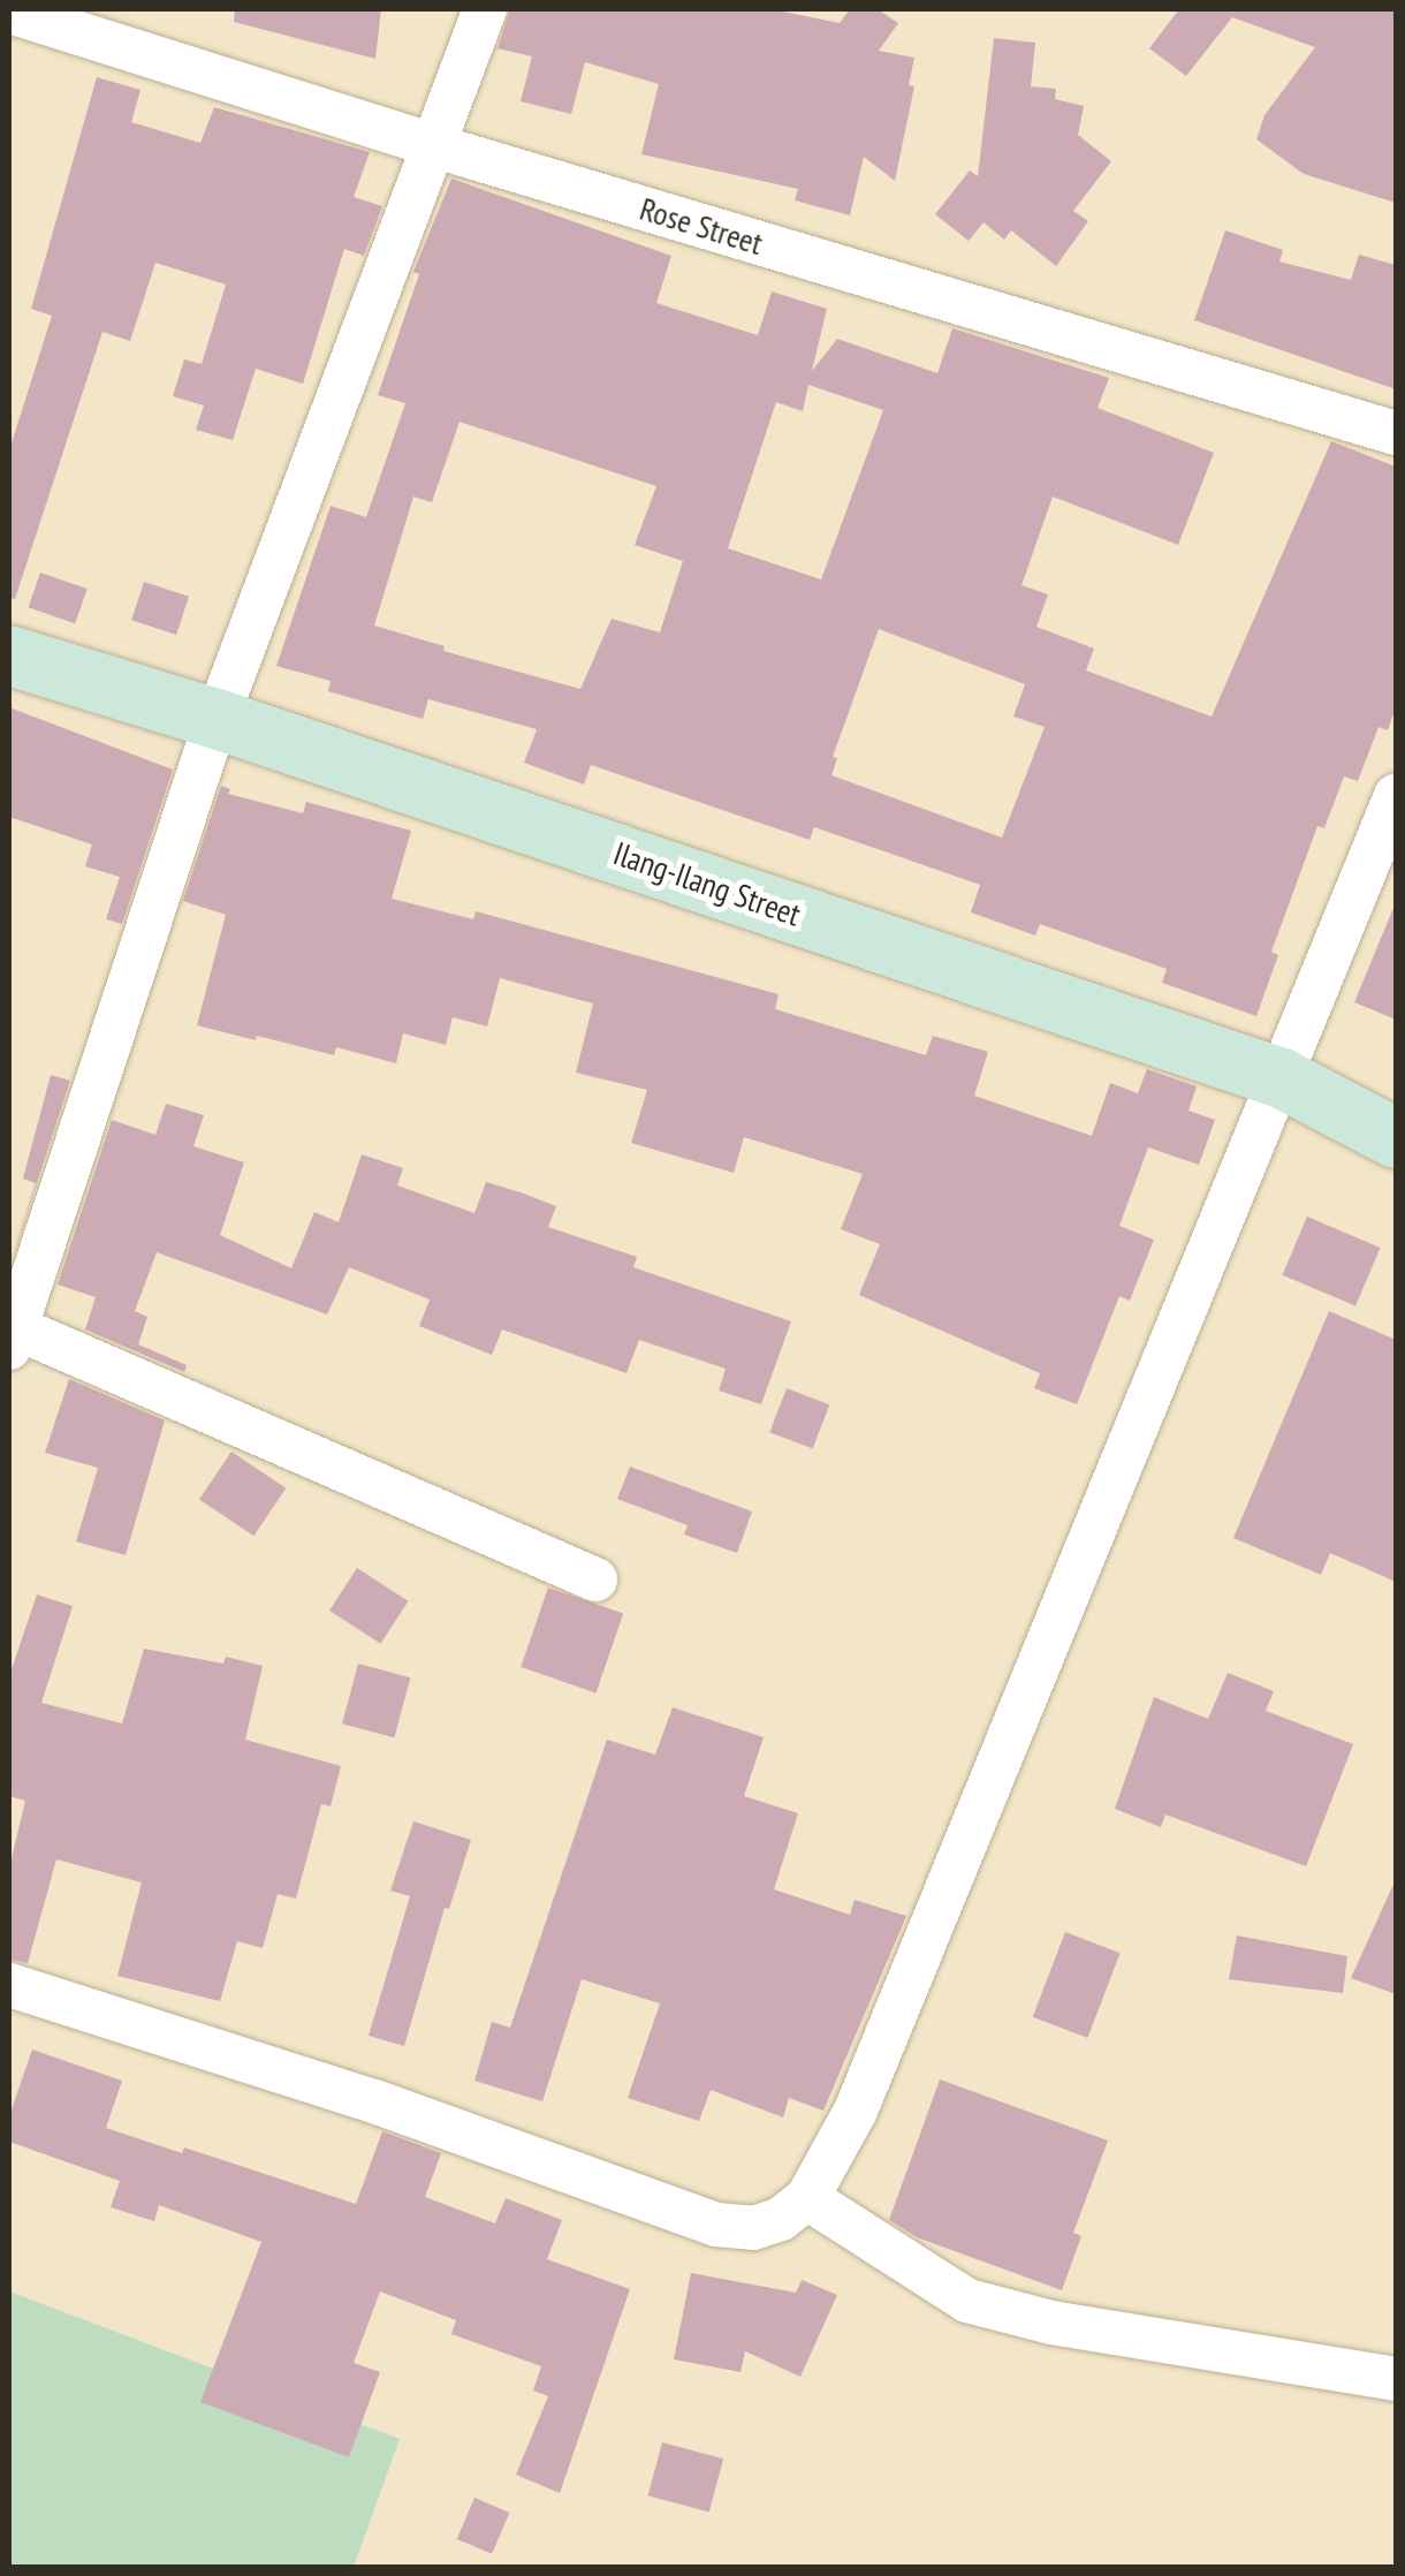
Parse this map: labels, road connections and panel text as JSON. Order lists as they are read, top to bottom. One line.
{"streets":{"main road":["Ilang-Ilang Street"],"street":["Rose Street"]}}
